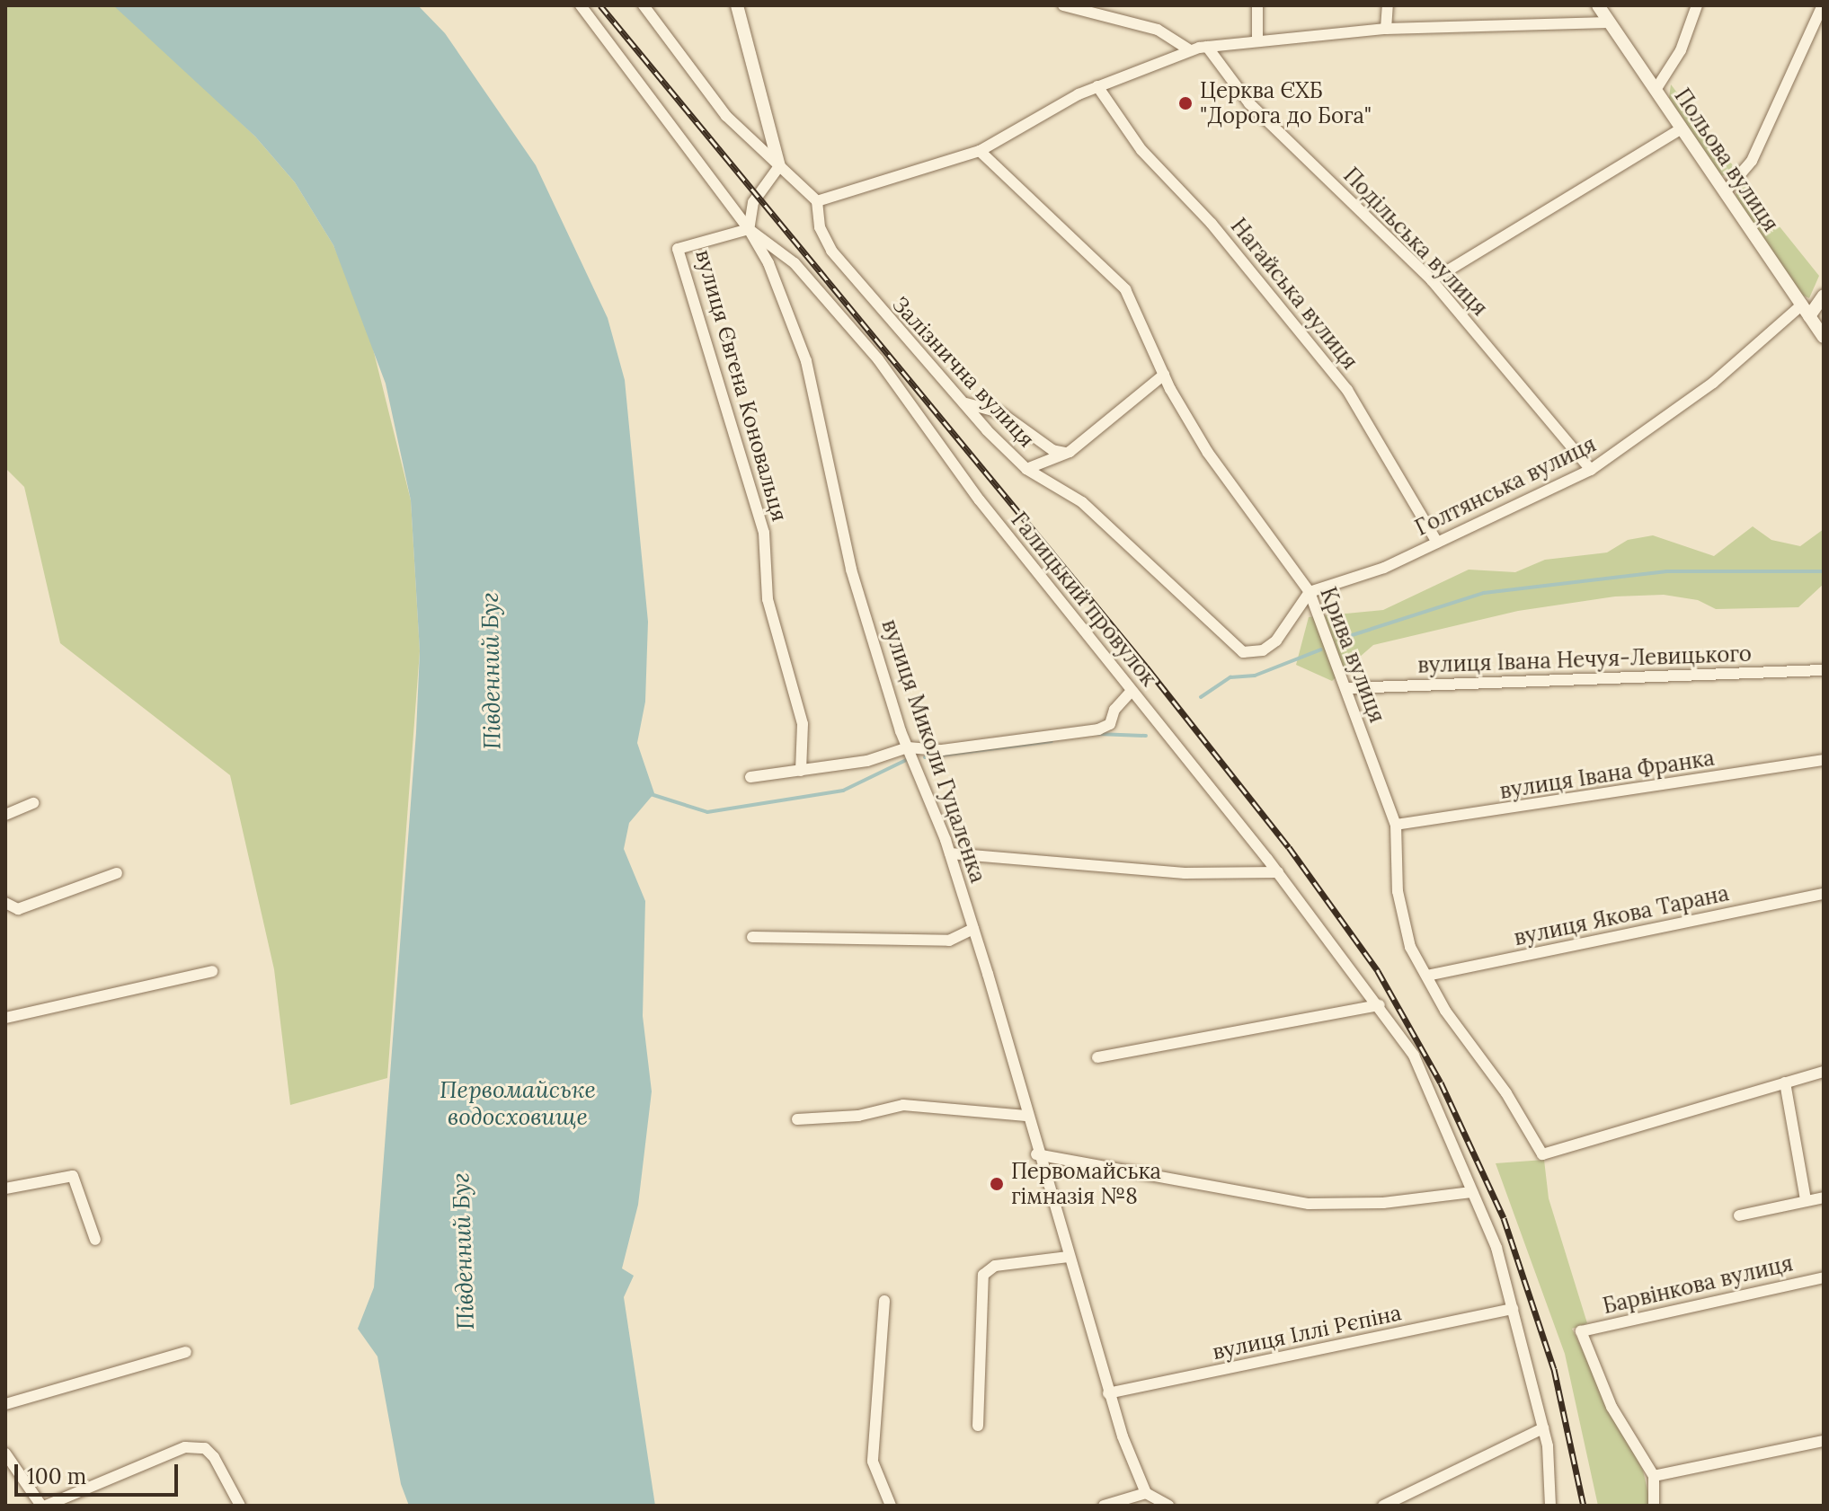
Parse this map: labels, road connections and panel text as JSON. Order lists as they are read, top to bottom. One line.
{"streets":{"street":["Польова вулиця","Подільська вулиця","Нагайська вулиця","Залізнична вулиця","вулиця Євгена Коновальця","Голтянська вулиця","Галицький провулок","Крива вулиця","вулиця Івана Нечуя-Левицького","вулиця Миколи Гуцаленка","вулиця Івана Франка","вулиця Якова Тарана","Барвінкова вулиця","вулиця Іллі Рєпіна"]},"crossings":[["Польова вулиця","Голтянська вулиця"],["Подільська вулиця","Голтянська вулиця"],["Нагайська вулиця","Голтянська вулиця"],["Залізнична вулиця","Голтянська вулиця"],["Залізнична вулиця","Крива вулиця"],["вулиця Євгена Коновальця","Галицький провулок"],["вулиця Євгена Коновальця","вулиця Миколи Гуцаленка"],["Голтянська вулиця","Крива вулиця"],["Галицький провулок","вулиця Миколи Гуцаленка"],["Галицький провулок","вулиця Іллі Рєпіна"],["Крива вулиця","вулиця Івана Нечуя-Левицького"],["Крива вулиця","вулиця Івана Франка"],["Крива вулиця","вулиця Якова Тарана"],["вулиця Миколи Гуцаленка","вулиця Іллі Рєпіна"]],"water":["Південний Буг","Первомайське водосховище"],"places":["Церква ЄХБ \"Дорога до Бога\"","Первомайська гімназія №8"],"scale_bar":"100 m"}
